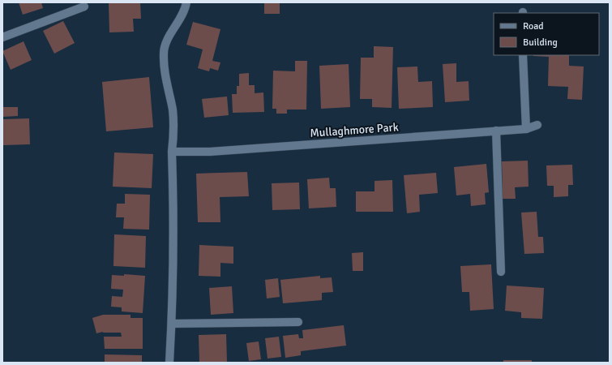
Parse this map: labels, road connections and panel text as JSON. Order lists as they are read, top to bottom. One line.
{"streets":{"street":["Mullaghmore Park"]},"legend":["Road","Building"]}
